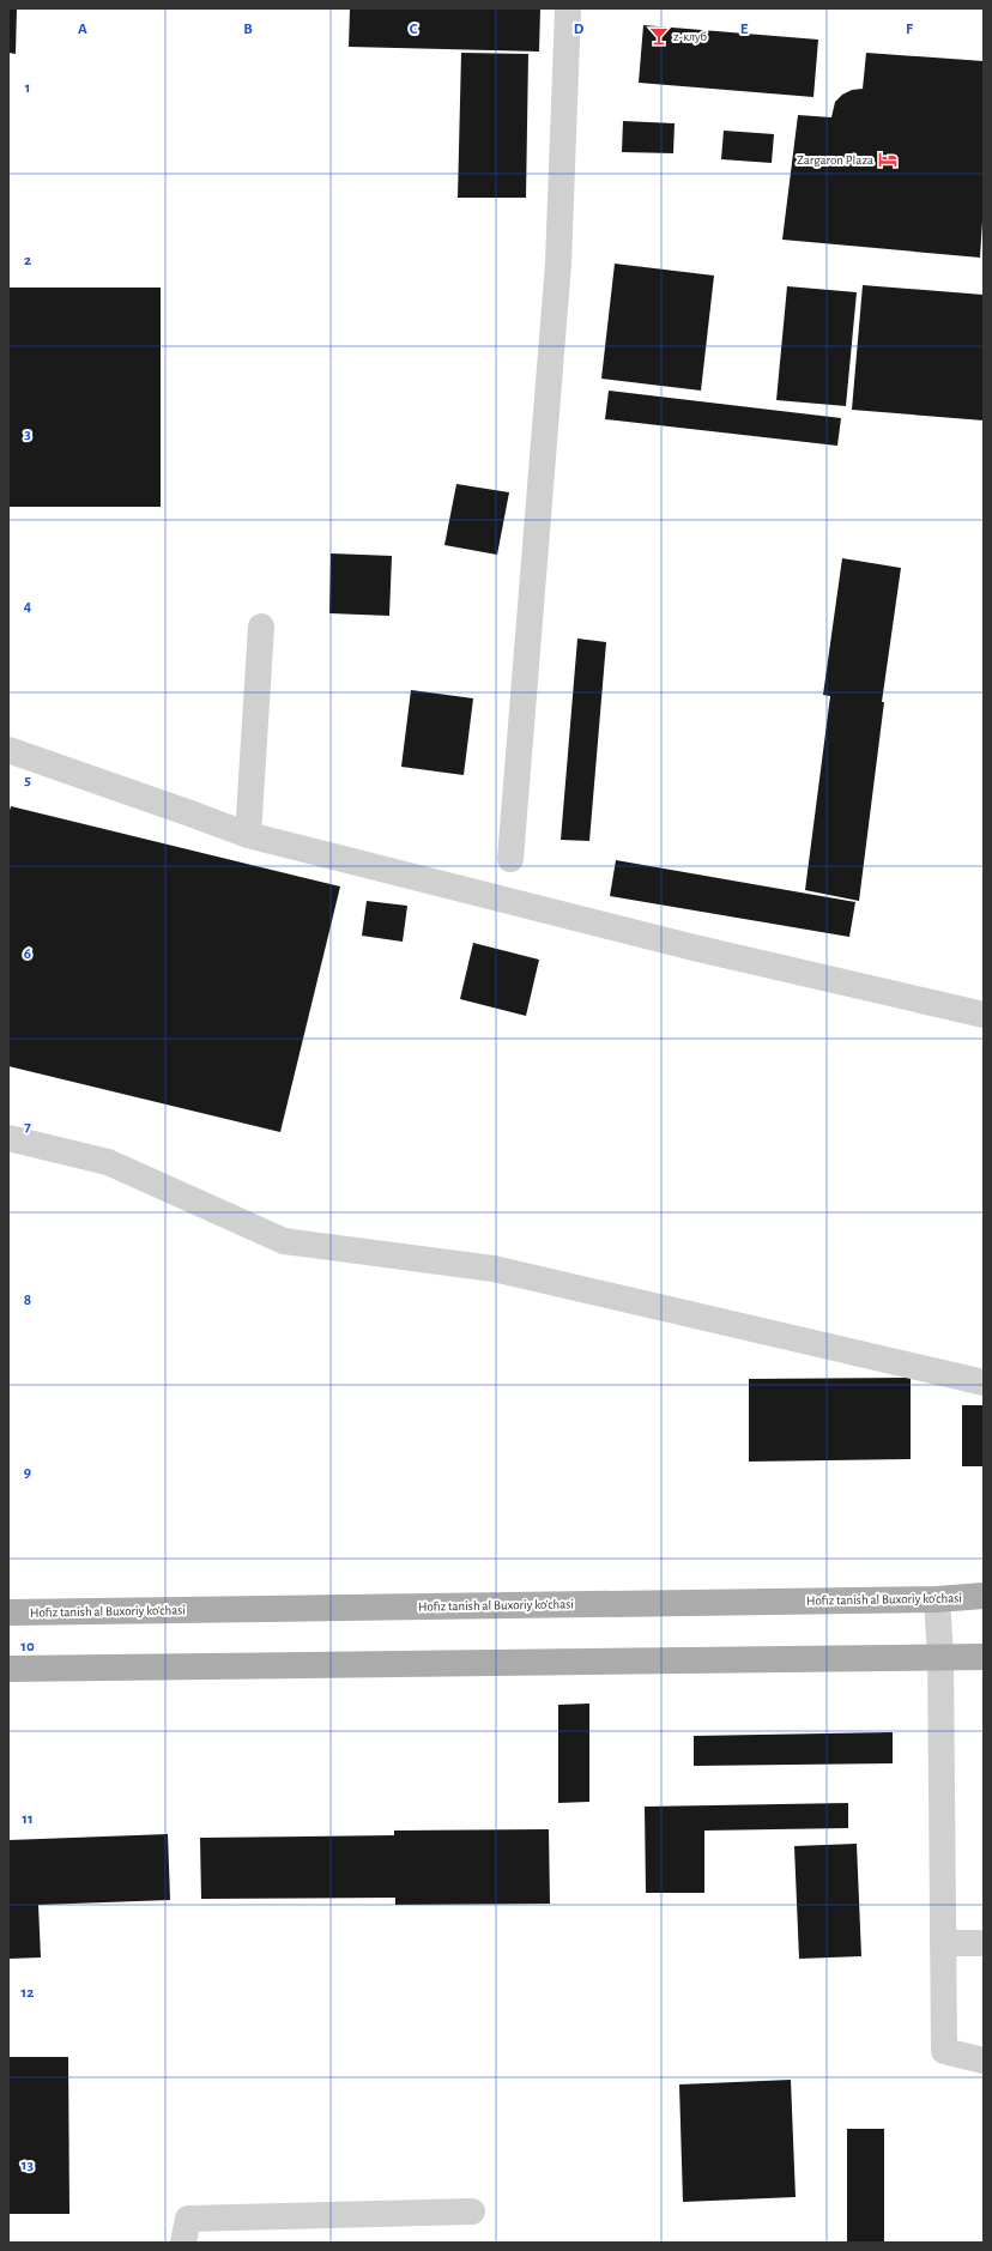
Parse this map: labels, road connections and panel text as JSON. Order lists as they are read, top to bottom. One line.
{"streets":{"main road":["Hofiz tanish al Buxoriy ko'chasi"]},"places":{"bar":["z-клуб"],"hotel":["Zargaron Plaza"]},"grid":{"columns":["A","B","C","D","E","F"],"rows":["1","2","3","4","5","6","7","8","9","10","11","12","13"]}}
